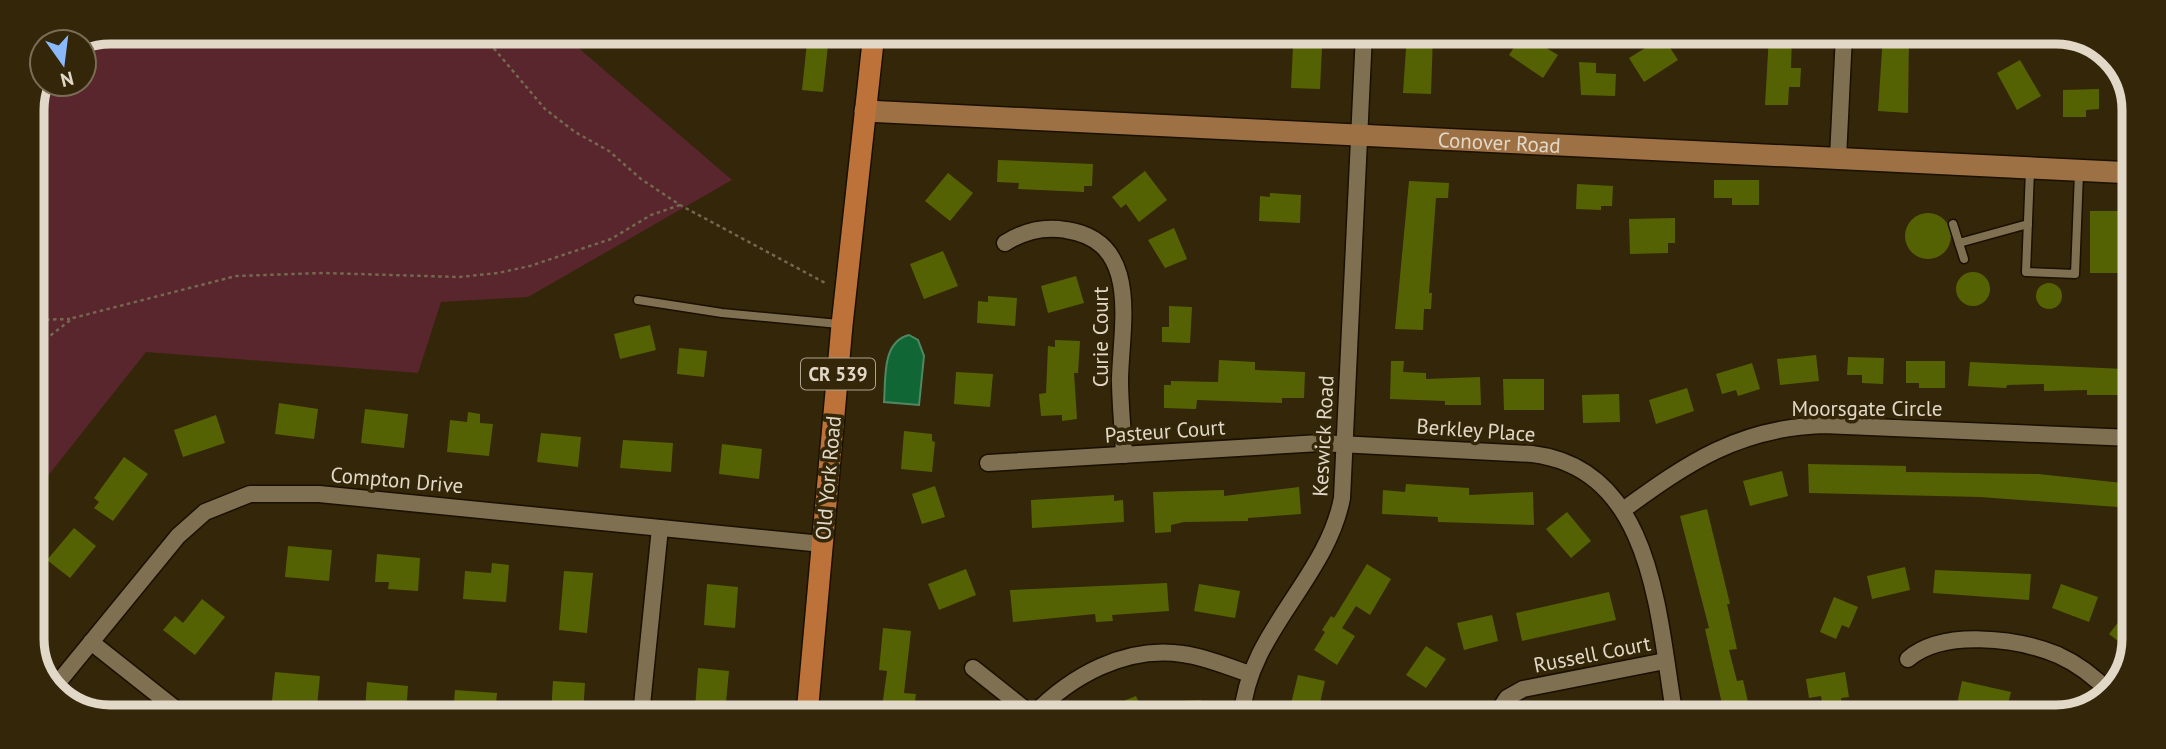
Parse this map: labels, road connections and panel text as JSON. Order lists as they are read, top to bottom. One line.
{"streets":{"main road":["CR 539","Old York Road"],"street":["Conover Road","Curie Court","Moorsgate Circle","Berkley Place","Pasteur Court","Keswick Road","Compton Drive","Russell Court"]},"crossings":[["Conover Road","Keswick Road"],["Conover Road","Old York Road"],["Curie Court","Pasteur Court"],["Moorsgate Circle","Berkley Place"],["Berkley Place","Pasteur Court"],["Berkley Place","Keswick Road"],["Berkley Place","Russell Court"],["Pasteur Court","Keswick Road"],["Old York Road","Compton Drive"]],"north":"bottom"}
